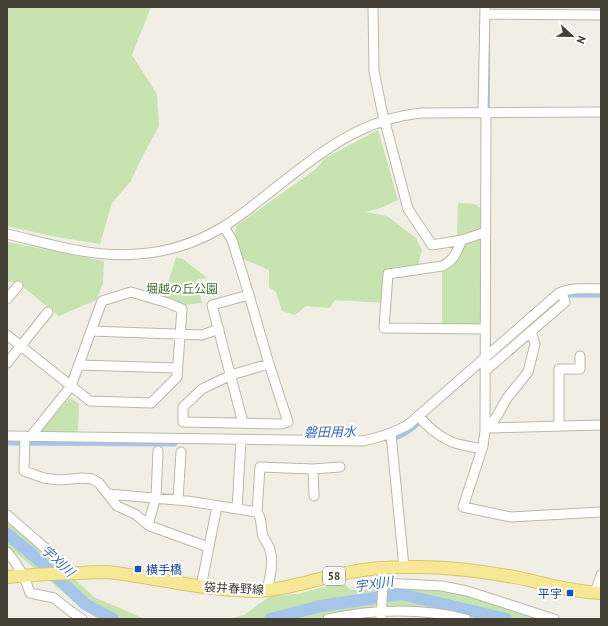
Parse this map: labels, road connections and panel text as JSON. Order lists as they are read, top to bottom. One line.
{"streets":{"main road":["58","袋井春野線"]},"water":["磐田用水","宇刈川"],"parks":["堀越の丘公園"],"places":{"transit":["横手橋","平宇"]},"north":"right"}
